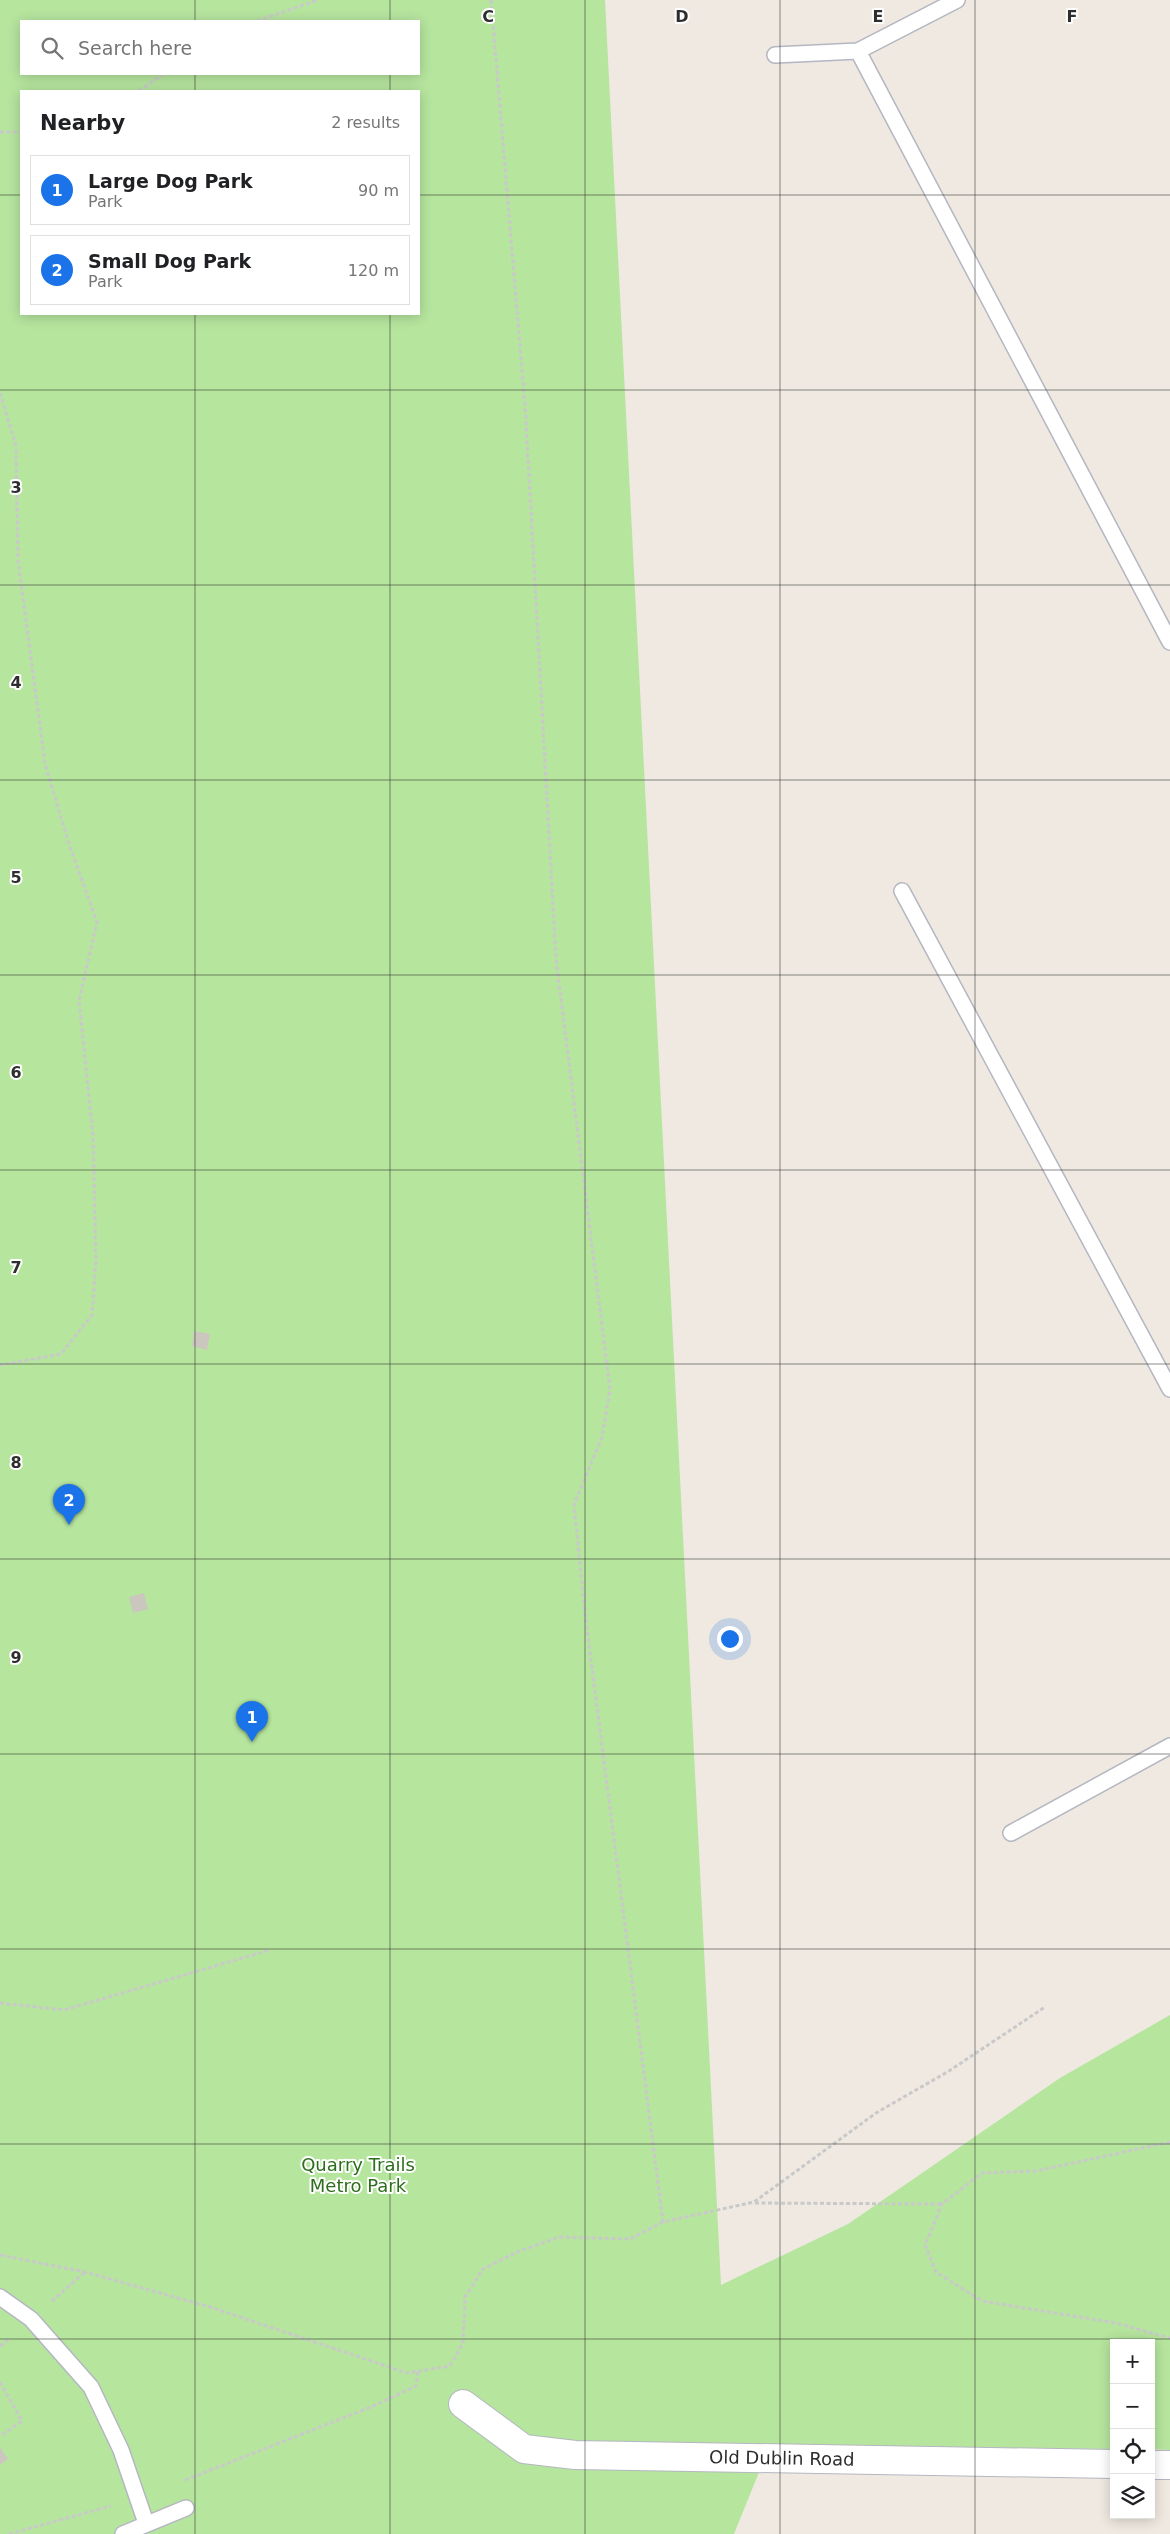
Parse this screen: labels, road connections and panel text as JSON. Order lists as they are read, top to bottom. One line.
{"streets":{"street":["Old Dublin Road"]},"parks":["Quarry Trails Metro Park"],"page":{"search":"Search here","heading":["Nearby","2 results"],"list":[{"mark":"1","name":"Large Dog Park","note":"Park","value":"90 m"},{"mark":"2","name":"Small Dog Park","note":"Park","value":"120 m"}],"pins":["2","1"],"map_buttons":["+","−"]},"grid":{"columns":["C","D","E","F"],"rows":["3","4","5","6","7","8","9"]}}
